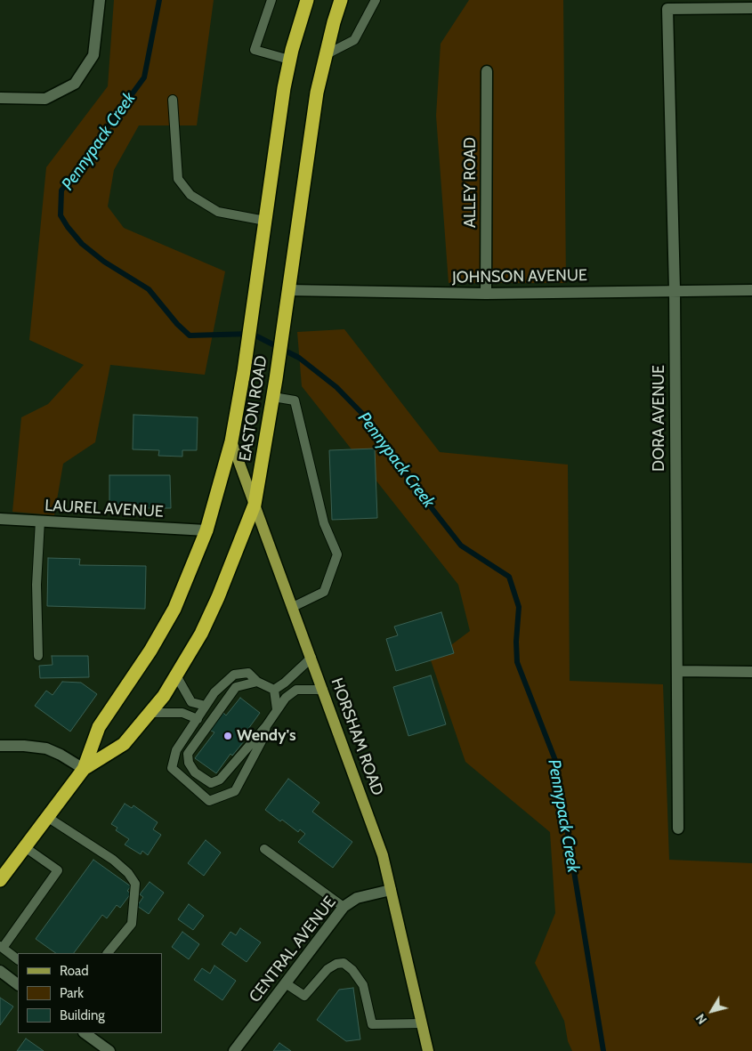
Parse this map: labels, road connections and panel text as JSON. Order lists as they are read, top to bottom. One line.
{"streets":{"highway":["EASTON ROAD"],"main road":["HORSHAM ROAD"],"street":["ALLEY ROAD","JOHNSON AVENUE","DORA AVENUE","LAUREL AVENUE","CENTRAL AVENUE"]},"crossings":[["ALLEY ROAD","JOHNSON AVENUE"],["JOHNSON AVENUE","EASTON ROAD"],["JOHNSON AVENUE","DORA AVENUE"],["EASTON ROAD","LAUREL AVENUE"],["EASTON ROAD","HORSHAM ROAD"],["HORSHAM ROAD","CENTRAL AVENUE"]],"water":["Pennypack Creek"],"places":["Wendy's"],"legend":["Road","Park","Building"],"north":"bottom left"}
